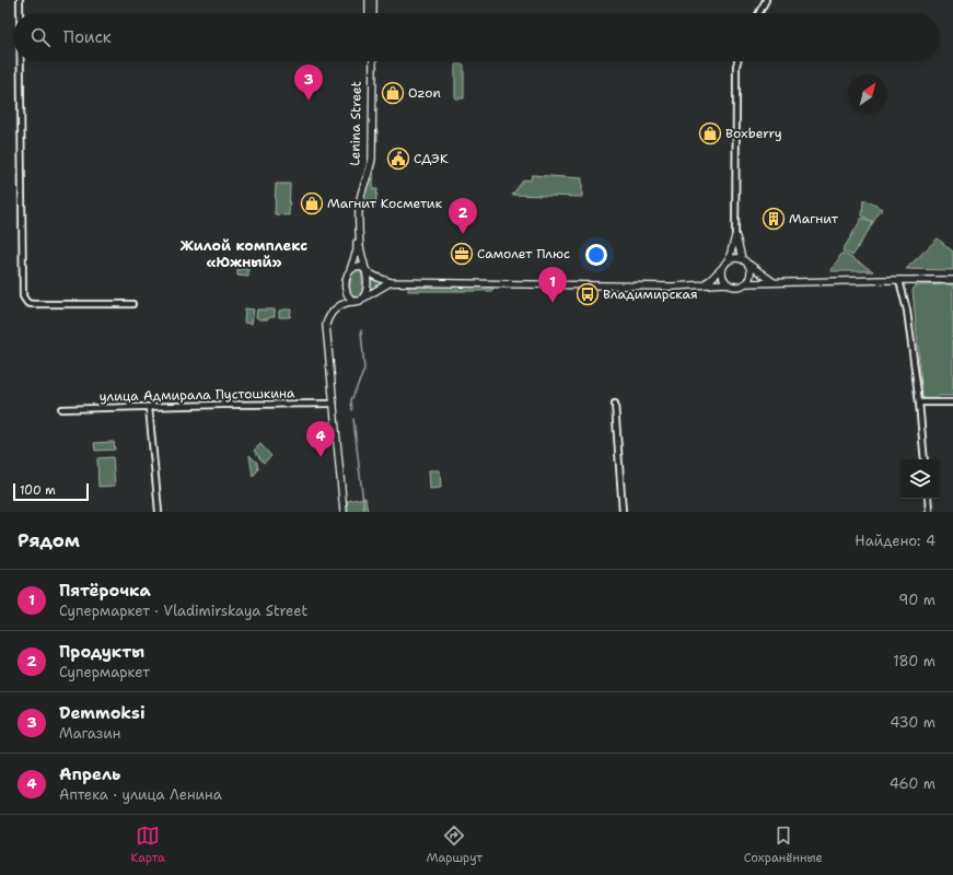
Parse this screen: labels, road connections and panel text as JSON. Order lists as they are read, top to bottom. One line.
{"streets":{"street":["Lenina Street","улица Адмирала Пустошкина"]},"districts":["Жилой комплекс «Южный»"],"places":{"shop":["Ozon","Boxberry","Магнит Косметик"],"public building":["СДЭК"],"building":["Магнит"],"office":["Самолет Плюс"],"bus stop":["Владимирская"]},"scale_bar":"100 m","north":"top right","page":{"search":"Поиск","pins":["3","2","1","4"],"scale":"100 m","heading":["Рядом","Найдено: 4"],"list":[{"mark":"1","name":"Пятёрочка","note":"Супермаркет · Vladimirskaya Street","value":"90 m"},{"mark":"2","name":"Продукты","note":"Супермаркет","value":"180 m"},{"mark":"3","name":"Demmoksi","note":"Магазин","value":"430 m"},{"mark":"4","name":"Апрель","note":"Аптека · улица Ленина","value":"460 m"}],"nav":["Карта","Маршрут","Сохранённые"]}}
